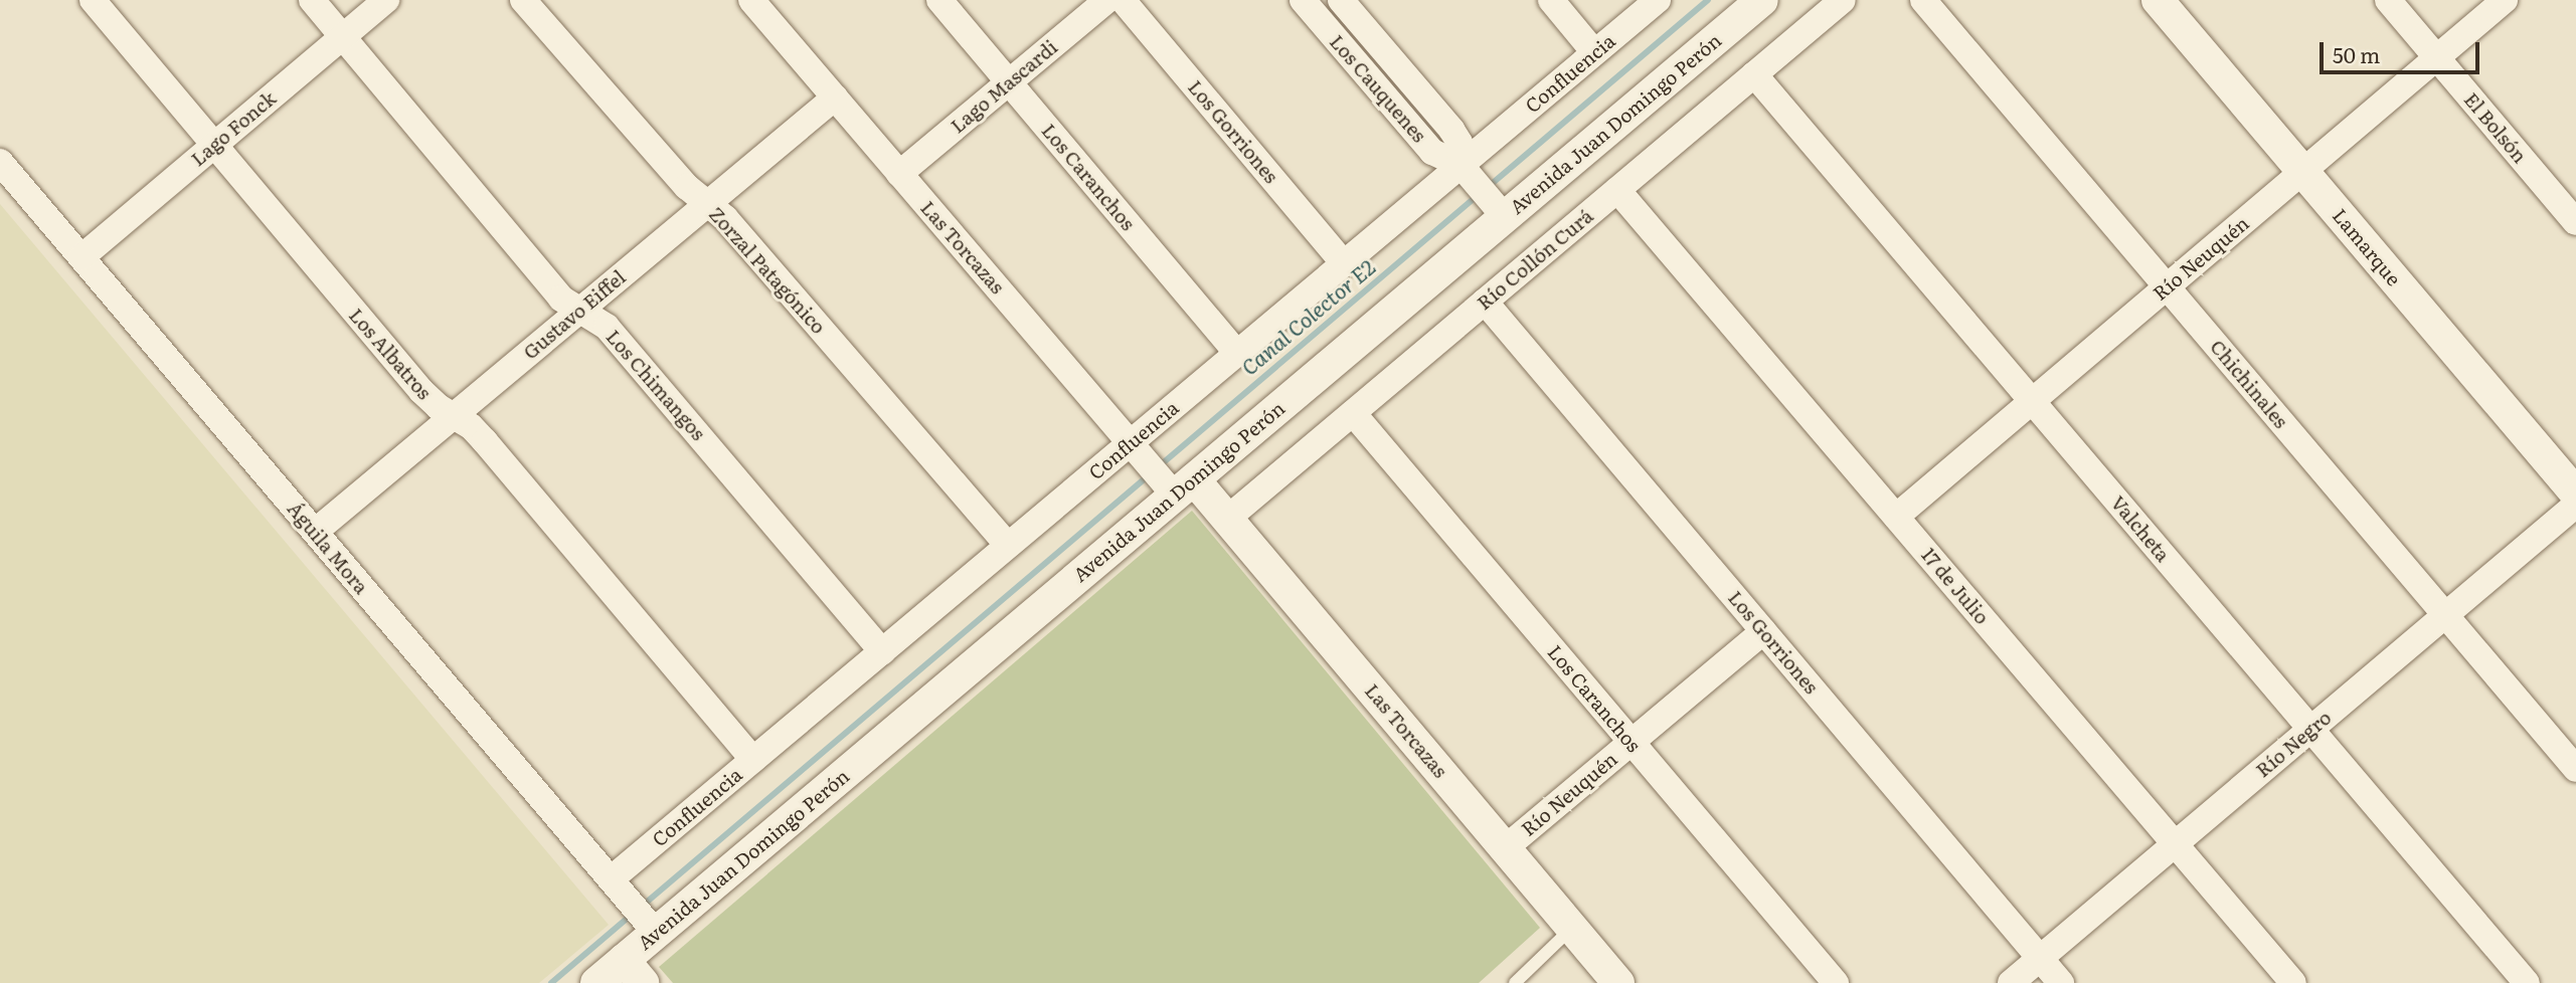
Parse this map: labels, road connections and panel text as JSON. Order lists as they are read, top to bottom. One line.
{"streets":{"street":["Confluencia","Lago Mascardi","Los Cauquenes","Avenida Juan Domingo Perón","El Bolsón","Lago Fonck","Los Gorriones","Los Caranchos","Las Torcazas","Lamarque","Río Neuquén","Río Collón Curá","Zorzal Patagónico","Gustavo Eiffel","Los Albatros","Chichinales","Los Chimangos","Valcheta","Águila Mora","17 de Julio","Río Negro"]},"crossings":[["Confluencia","Los Cauquenes"],["Confluencia","Los Gorriones"],["Confluencia","Los Caranchos"],["Confluencia","Las Torcazas"],["Confluencia","Zorzal Patagónico"],["Confluencia","Los Albatros"],["Confluencia","Los Chimangos"],["Confluencia","Águila Mora"],["Lago Mascardi","Los Caranchos"],["Lago Mascardi","Las Torcazas"],["Los Cauquenes","Avenida Juan Domingo Perón"],["Avenida Juan Domingo Perón","Las Torcazas"],["Avenida Juan Domingo Perón","Águila Mora"],["El Bolsón","Río Neuquén"],["Lago Fonck","Los Albatros"],["Lago Fonck","Los Chimangos"],["Lago Fonck","Águila Mora"],["Los Gorriones","Río Neuquén"],["Los Gorriones","Río Collón Curá"],["Los Gorriones","Río Negro"],["Los Caranchos","Río Neuquén"],["Los Caranchos","Río Collón Curá"],["Las Torcazas","Río Neuquén"],["Las Torcazas","Río Collón Curá"],["Las Torcazas","Gustavo Eiffel"],["Lamarque","Río Neuquén"],["Río Neuquén","Chichinales"],["Río Neuquén","Valcheta"],["Río Neuquén","17 de Julio"],["Río Collón Curá","Valcheta"],["Río Collón Curá","17 de Julio"],["Zorzal Patagónico","Gustavo Eiffel"],["Gustavo Eiffel","Los Albatros"],["Gustavo Eiffel","Los Chimangos"],["Gustavo Eiffel","Águila Mora"],["Chichinales","Río Negro"],["Valcheta","Río Negro"],["17 de Julio","Río Negro"]],"water":["Canal Colector E2"],"scale_bar":"50 m"}
